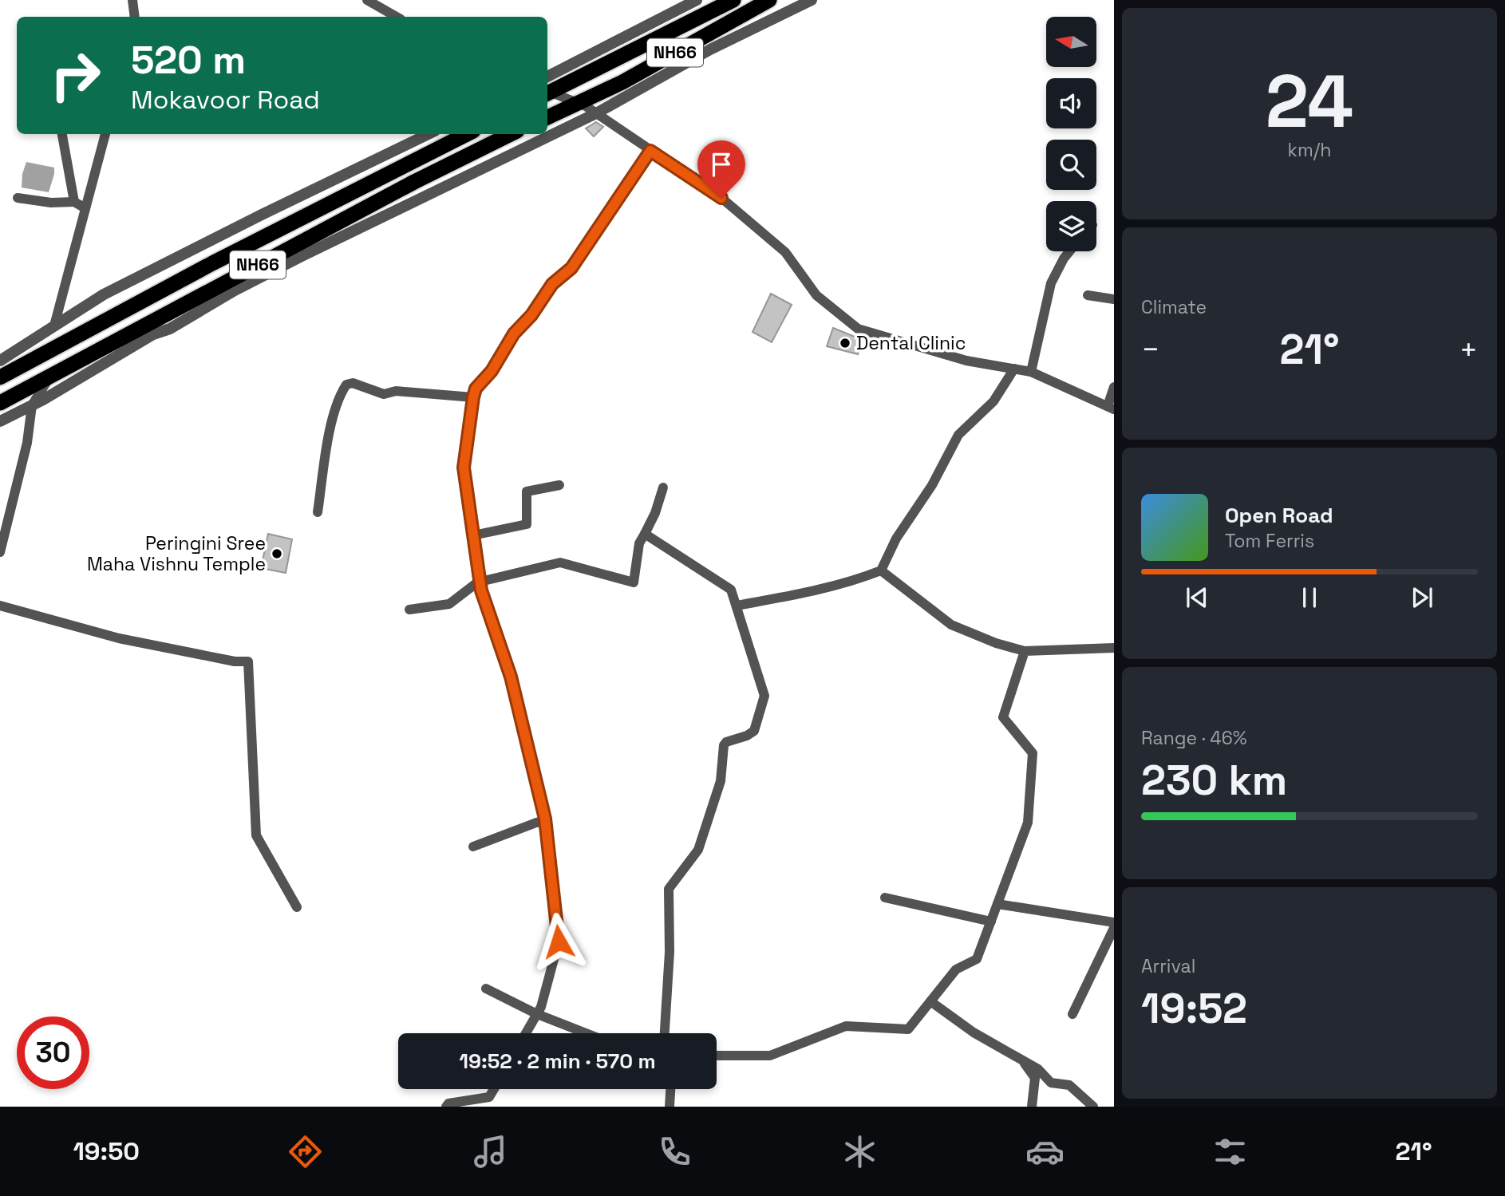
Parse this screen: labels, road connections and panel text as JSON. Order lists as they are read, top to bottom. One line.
{"streets":{"highway":["NH66"]},"places":["Dental Clinic","Peringini Sree Maha Vishnu Temple"],"north":"left","page":{"tile":[["24","km/h"],"Climate",["Range · 46%","230 km"],["Arrival","19:52"]],"turn":["520 m","Mokavoor Road"],"heat":["−","21°","+"],"song":["Open Road","Tom Ferris"],"limit":"30","trip":"19:52 · 2 min · 570 m","tabs":["19:50","21°"]}}
